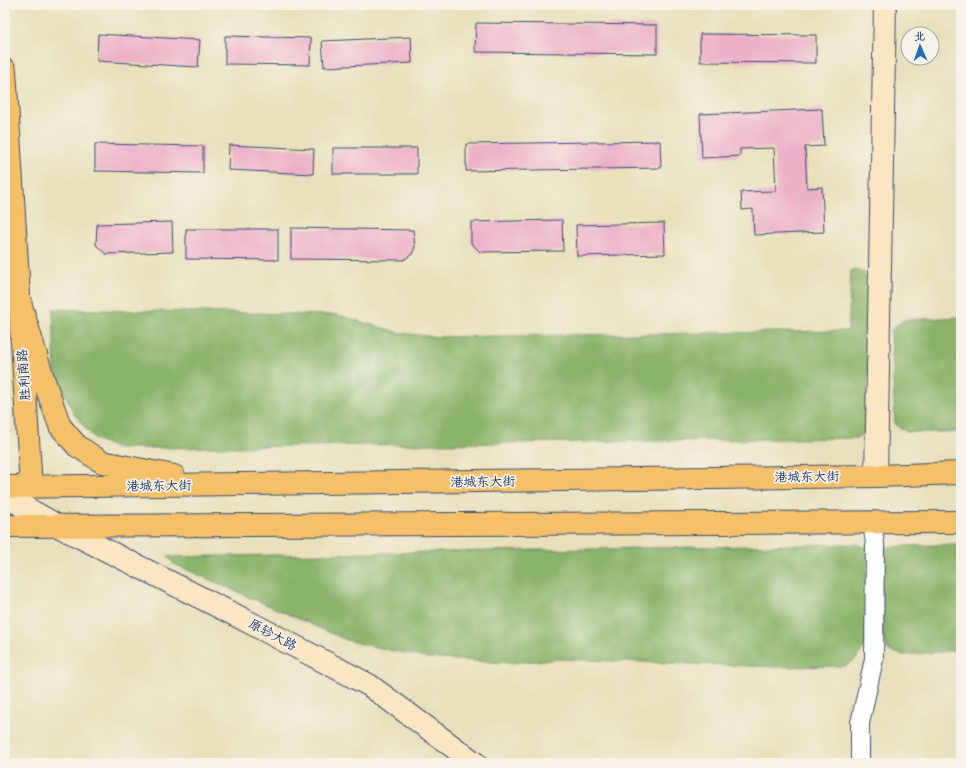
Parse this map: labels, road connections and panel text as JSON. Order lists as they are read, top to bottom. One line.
{"streets":{"main road":["胜利南路","港城东大街"],"street":["原轸大路"]},"crossings":[["胜利南路","港城东大街"]],"north":"top"}
